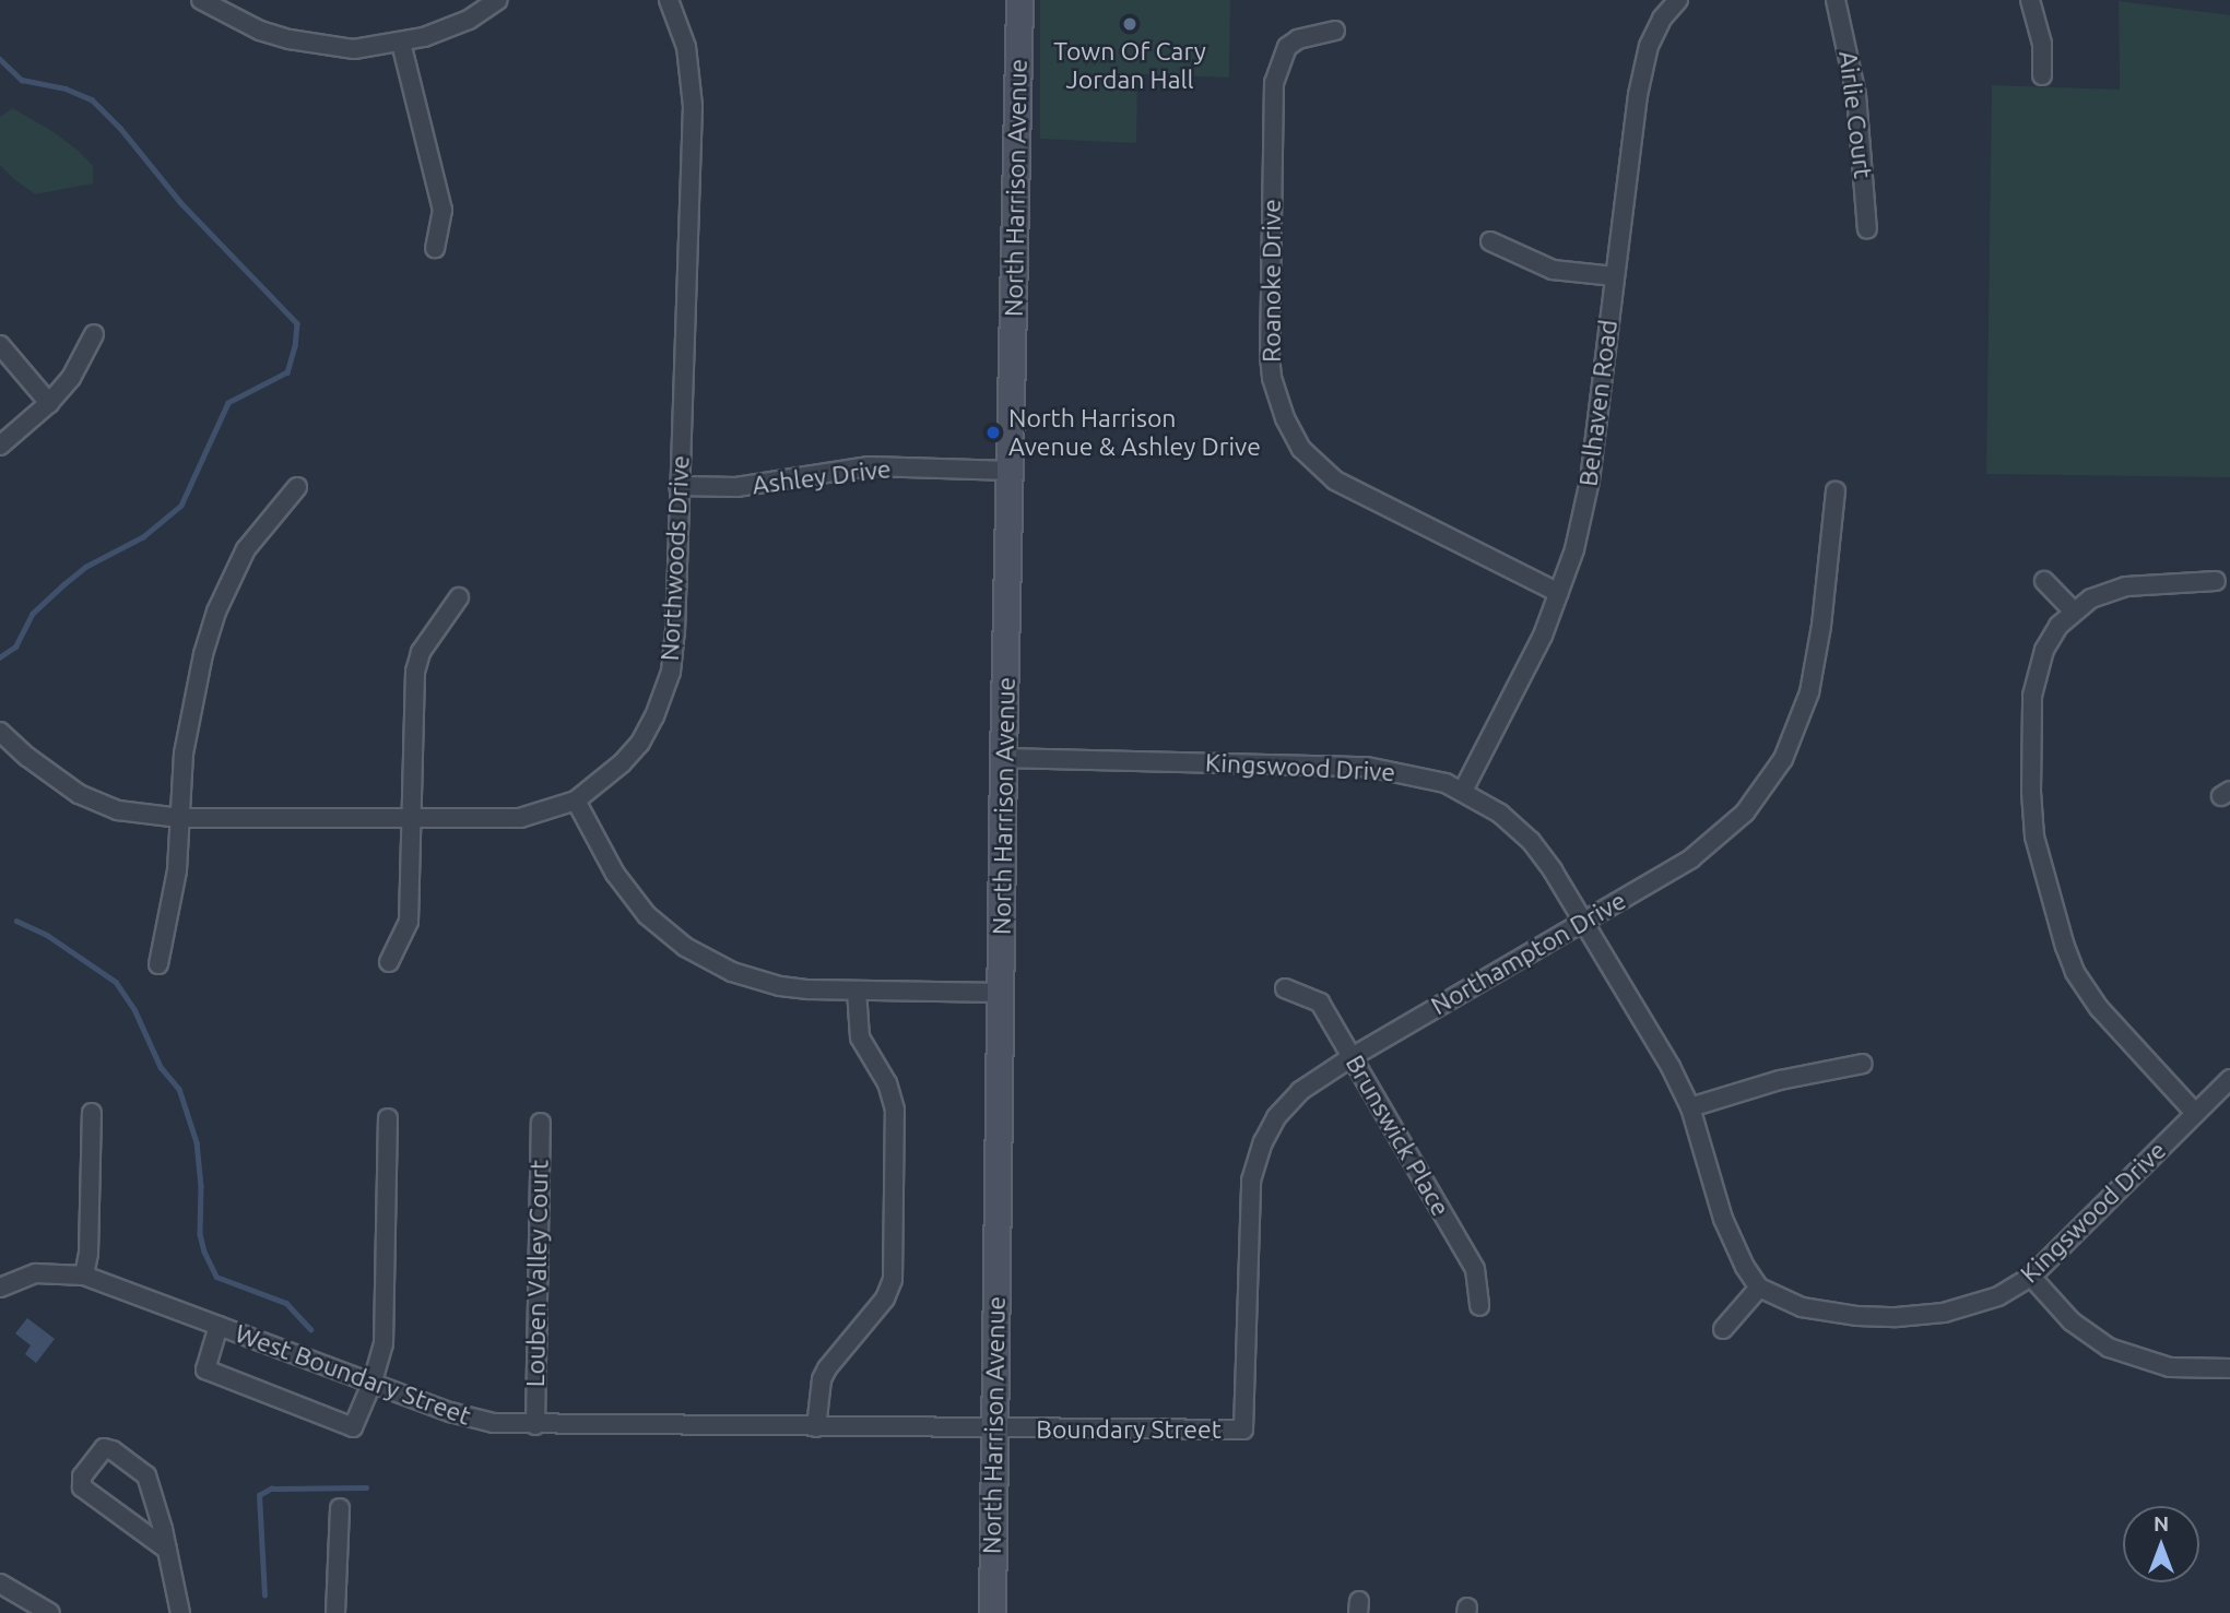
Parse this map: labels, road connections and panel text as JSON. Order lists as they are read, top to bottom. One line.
{"streets":{"main road":["North Harrison Avenue"],"street":["Airlie Court","Roanoke Drive","Belhaven Road","Ashley Drive","Northwoods Drive","Kingswood Drive","Northampton Drive","Brunswick Place","Louben Valley Court","West Boundary Street","Boundary Street"]},"crossings":[["North Harrison Avenue","Ashley Drive"],["North Harrison Avenue","Kingswood Drive"],["North Harrison Avenue","West Boundary Street"],["North Harrison Avenue","Boundary Street"],["Roanoke Drive","Belhaven Road"],["Belhaven Road","Kingswood Drive"],["Ashley Drive","Northwoods Drive"],["Kingswood Drive","Northampton Drive"],["Northampton Drive","Brunswick Place"],["Northampton Drive","Boundary Street"],["Louben Valley Court","West Boundary Street"],["West Boundary Street","Boundary Street"]],"places":["Town Of Cary Jordan Hall","North Harrison Avenue & Ashley Drive"],"north":"top"}
